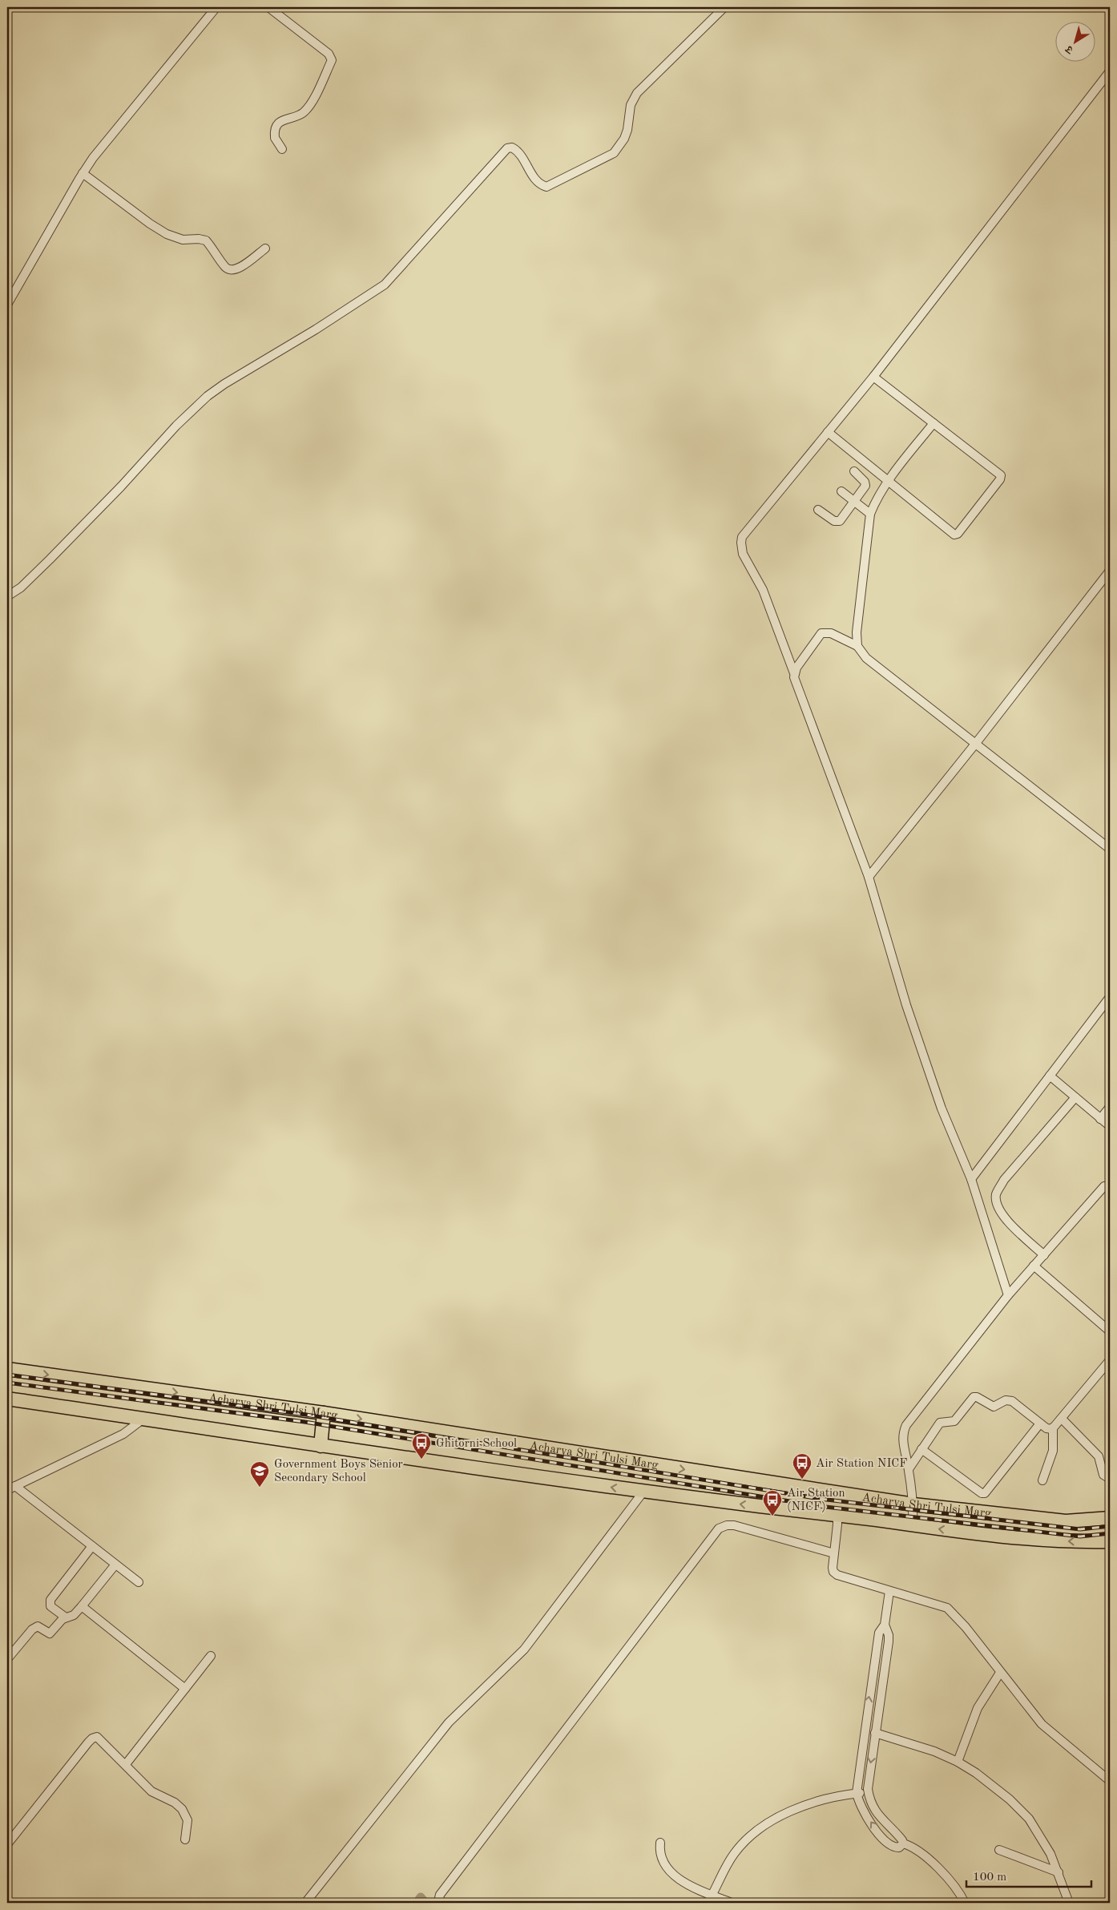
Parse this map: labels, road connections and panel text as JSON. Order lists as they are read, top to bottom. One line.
{"streets":{"highway":["Acharya Shri Tulsi Marg"]},"places":{"bus stop":["Ghitorni School","Air Station NICF","Air Station (NICF)"],"school or university":["Government Boys Senior Secondary School"]},"scale_bar":"100 m","north":"bottom left"}
